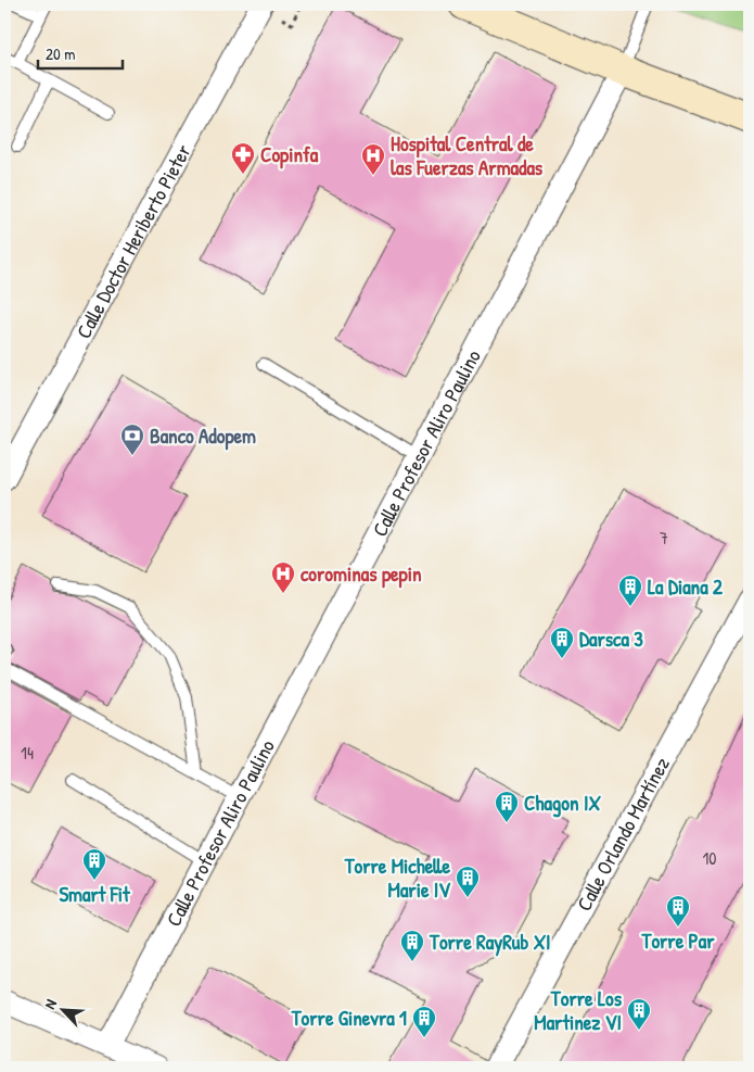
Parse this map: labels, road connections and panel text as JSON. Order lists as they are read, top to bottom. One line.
{"streets":{"street":["Calle Doctor Heriberto Pieter","Calle Profesor Aliro Paulino","Calle Orlando Martínez"]},"places":{"pharmacy":["Copinfa"],"hospital":["Hospital Central de las Fuerzas Armadas","corominas pepin"],"bank":["Banco Adopem"],"building":["La Diana 2","Darsca 3","Chagon IX","Smart Fit","Torre Michelle Marie IV","Torre Par","Torre RayRub XI","Torre Los Martinez VI","Torre Ginevra 1"]},"house_numbers":["7","14","10"],"scale_bar":"20 m","north":"top left"}
